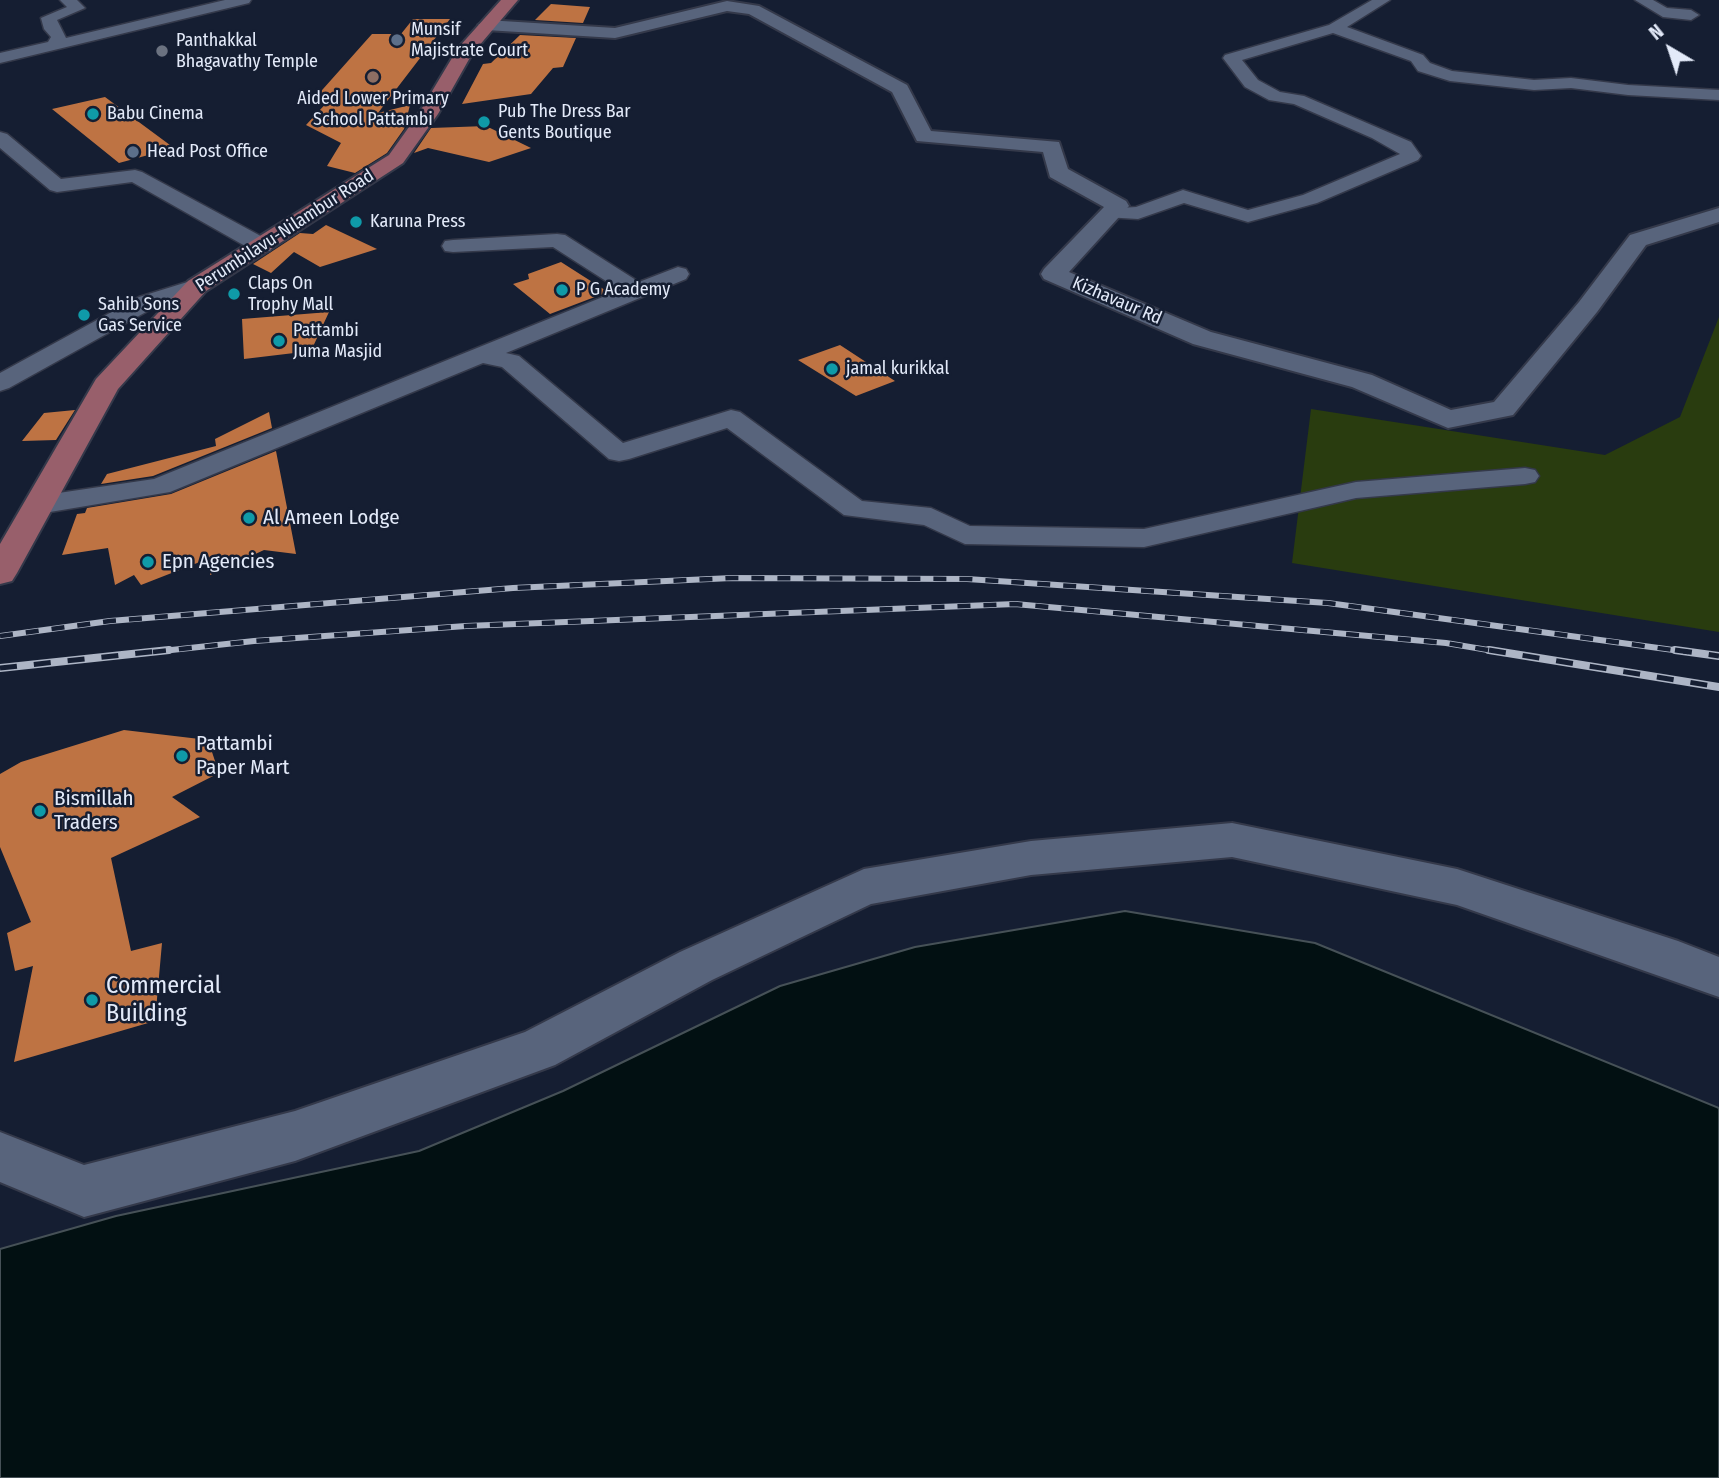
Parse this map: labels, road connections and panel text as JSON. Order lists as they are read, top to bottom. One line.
{"streets":{"main road":["Perumbilavu-Nilambur Road"],"street":["Kizhavaur Rd"]},"places":["Munsif Majistrate Court","Panthakkal Bhagavathy Temple","Aided Lower Primary School Pattambi","Babu Cinema","Pub The Dress Bar Gents Boutique","Head Post Office","Karuna Press","P G Academy","Claps On Trophy Mall","Sahib Sons Gas Service","Pattambi Juma Masjid","jamal kurikkal","Al Ameen Lodge","Epn Agencies","Pattambi Paper Mart","Bismillah Traders","Commercial Building"],"north":"top left"}
